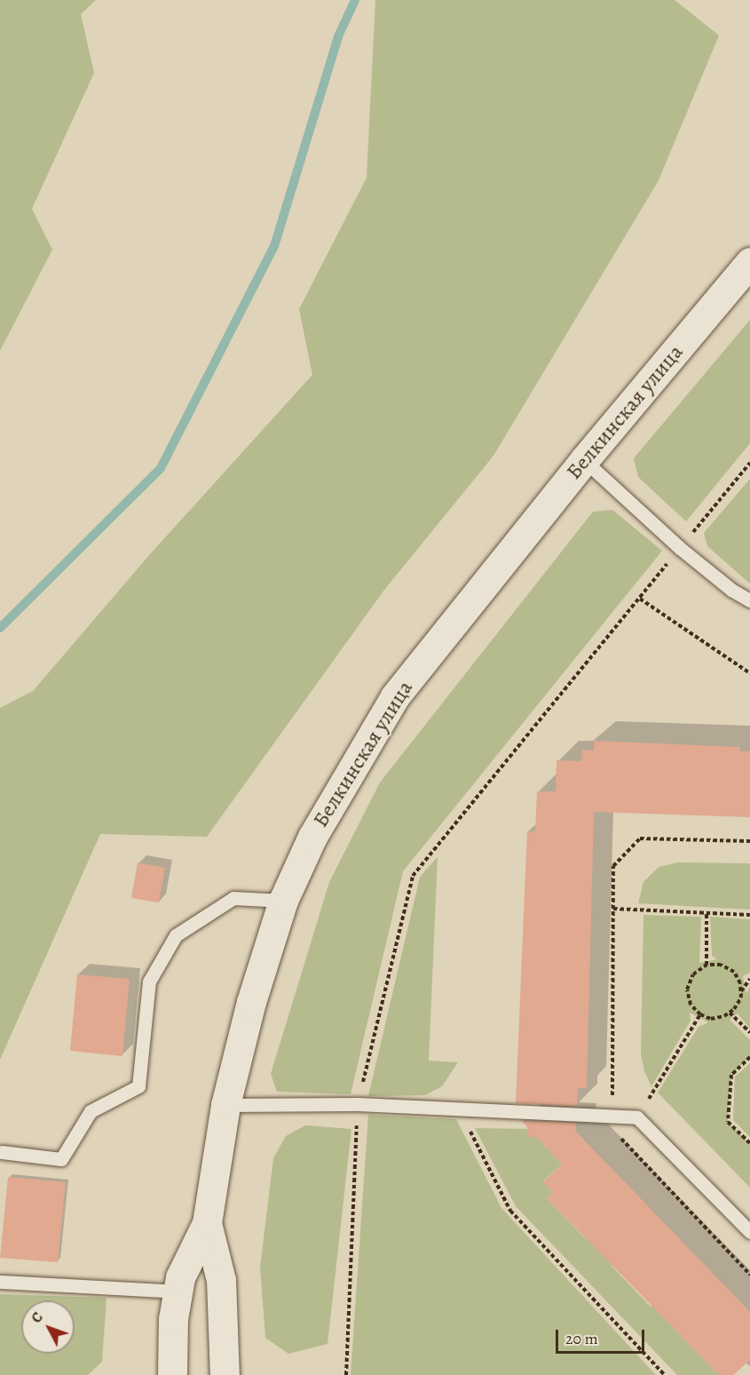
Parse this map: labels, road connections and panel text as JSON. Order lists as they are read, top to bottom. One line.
{"streets":{"main road":["Белкинская улица"]},"scale_bar":"20 m","north":"top left"}
